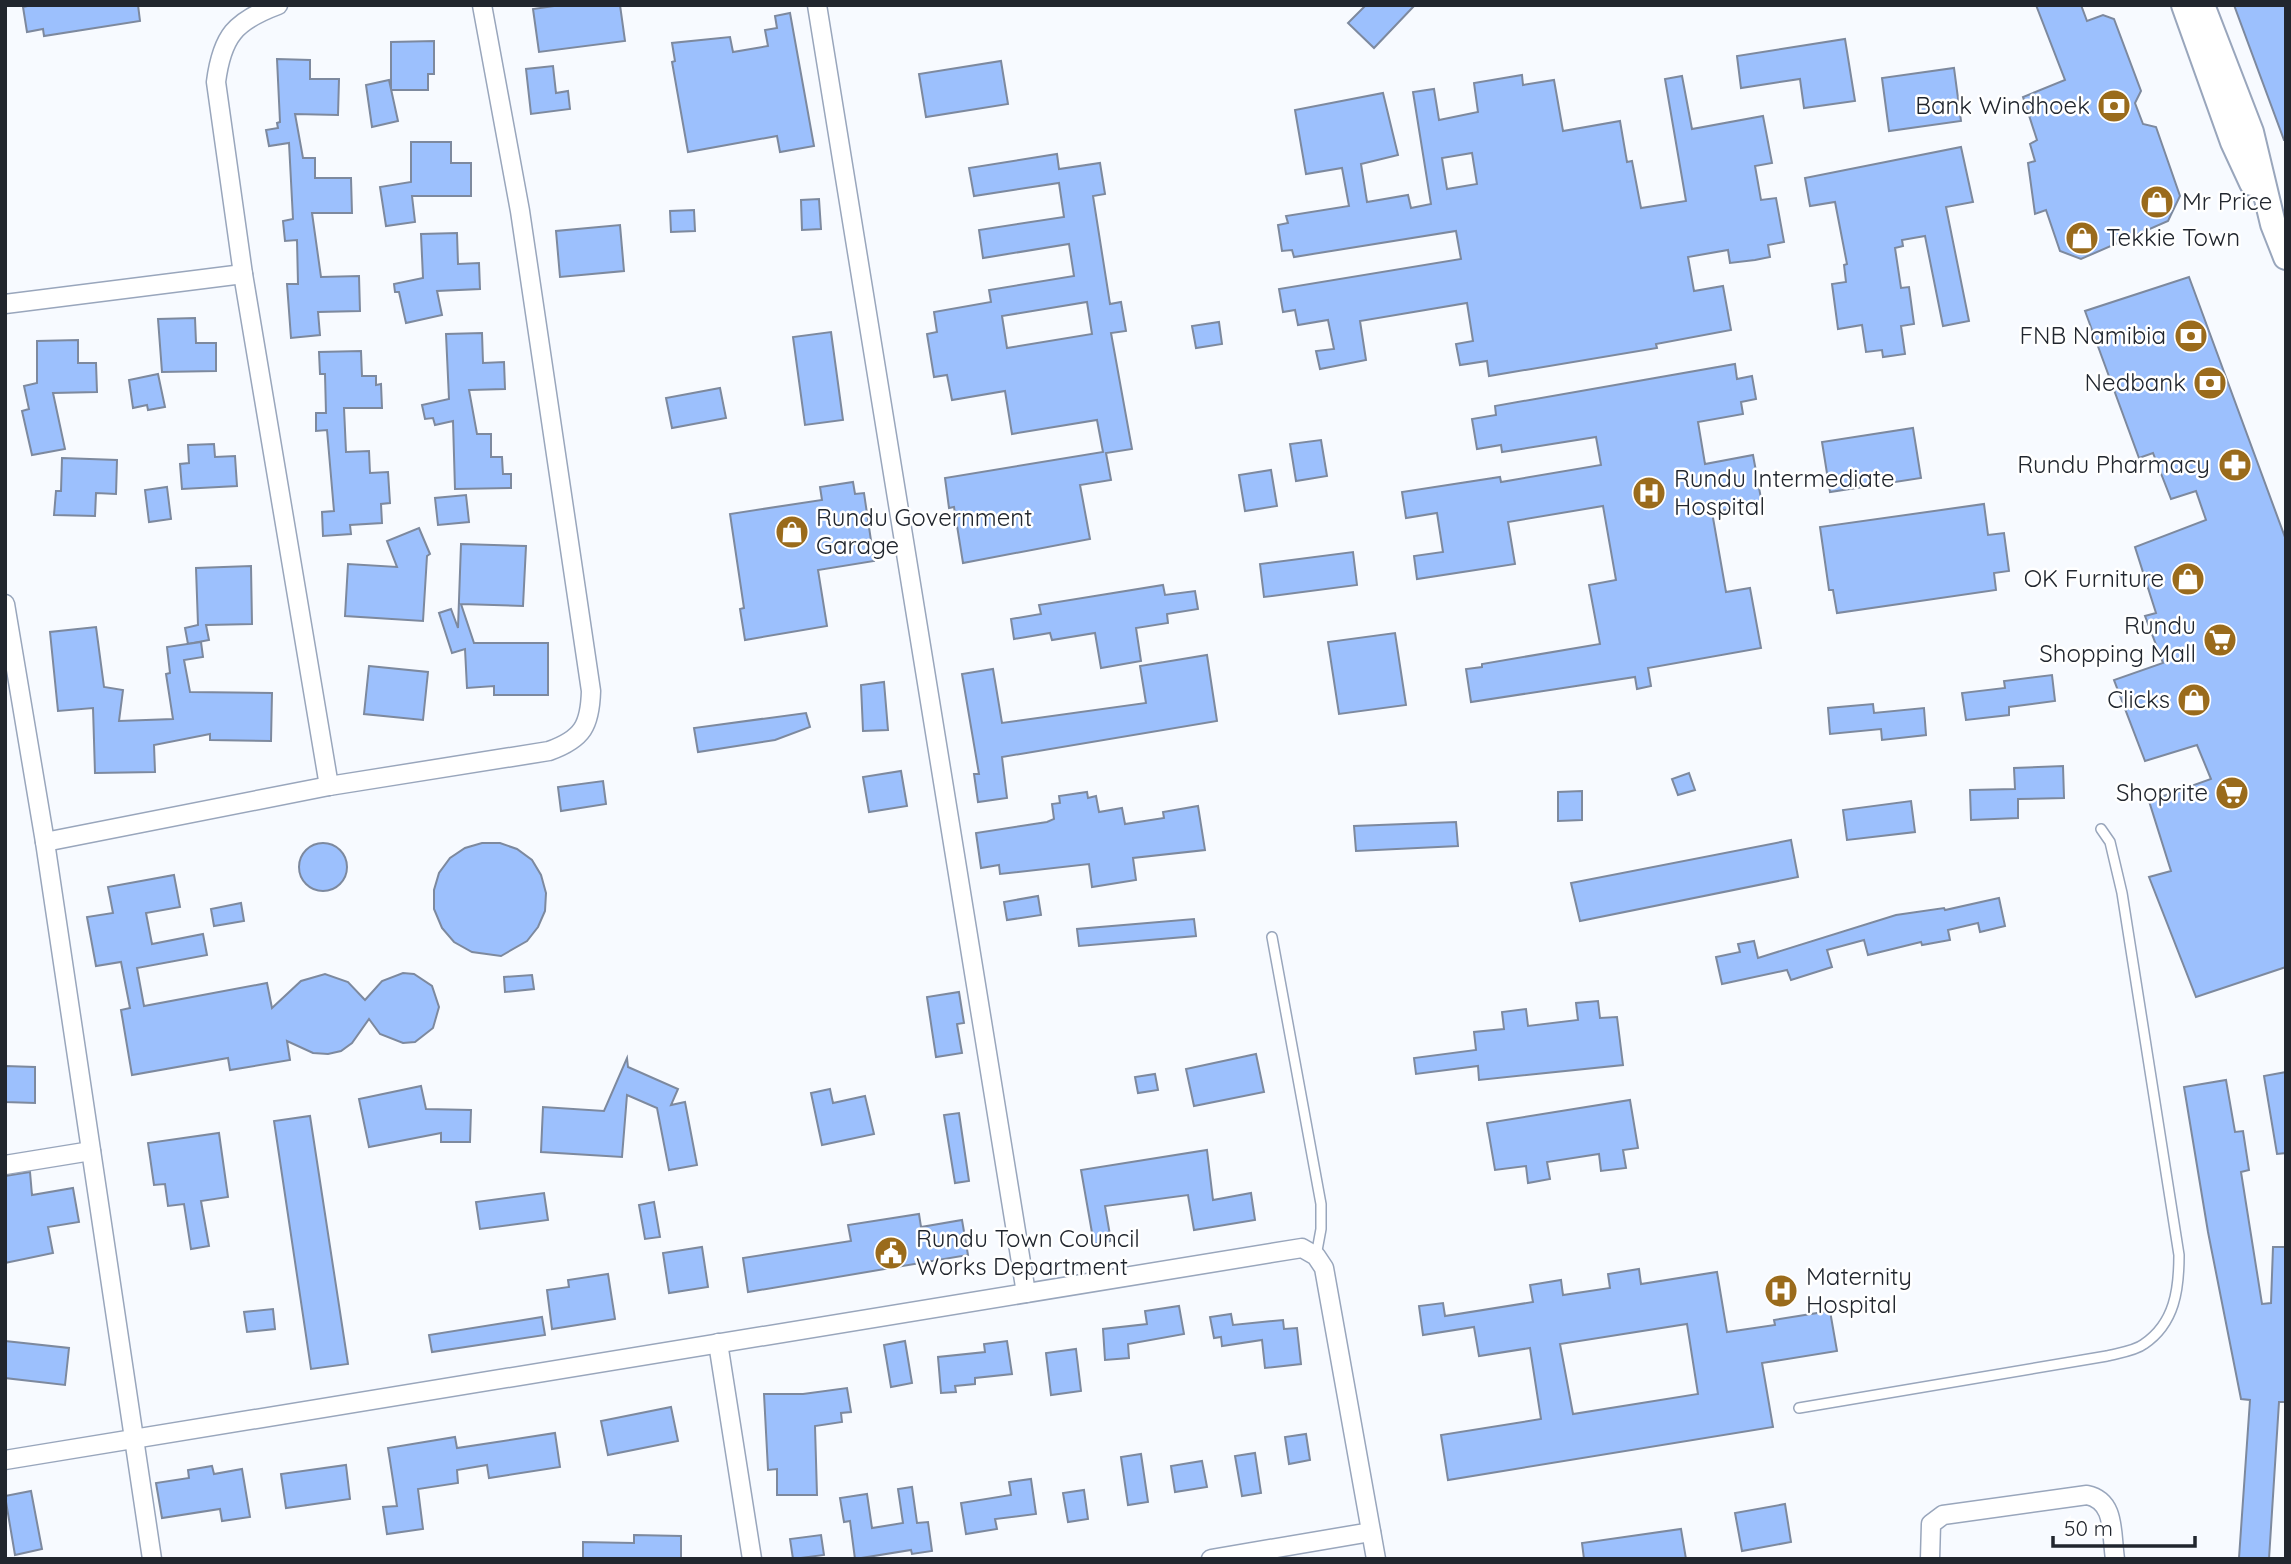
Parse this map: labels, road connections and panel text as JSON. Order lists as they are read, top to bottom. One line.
{"places":{"bank":["Bank Windhoek","FNB Namibia","Nedbank"],"shop":["Mr Price","Tekkie Town","Rundu Government Garage","OK Furniture","Clicks"],"pharmacy":["Rundu Pharmacy"],"hospital":["Rundu Intermediate Hospital","Maternity Hospital"],"supermarket":["Rundu Shopping Mall","Shoprite"],"public building":["Rundu Town Council Works Department"]},"scale_bar":"50 m"}
